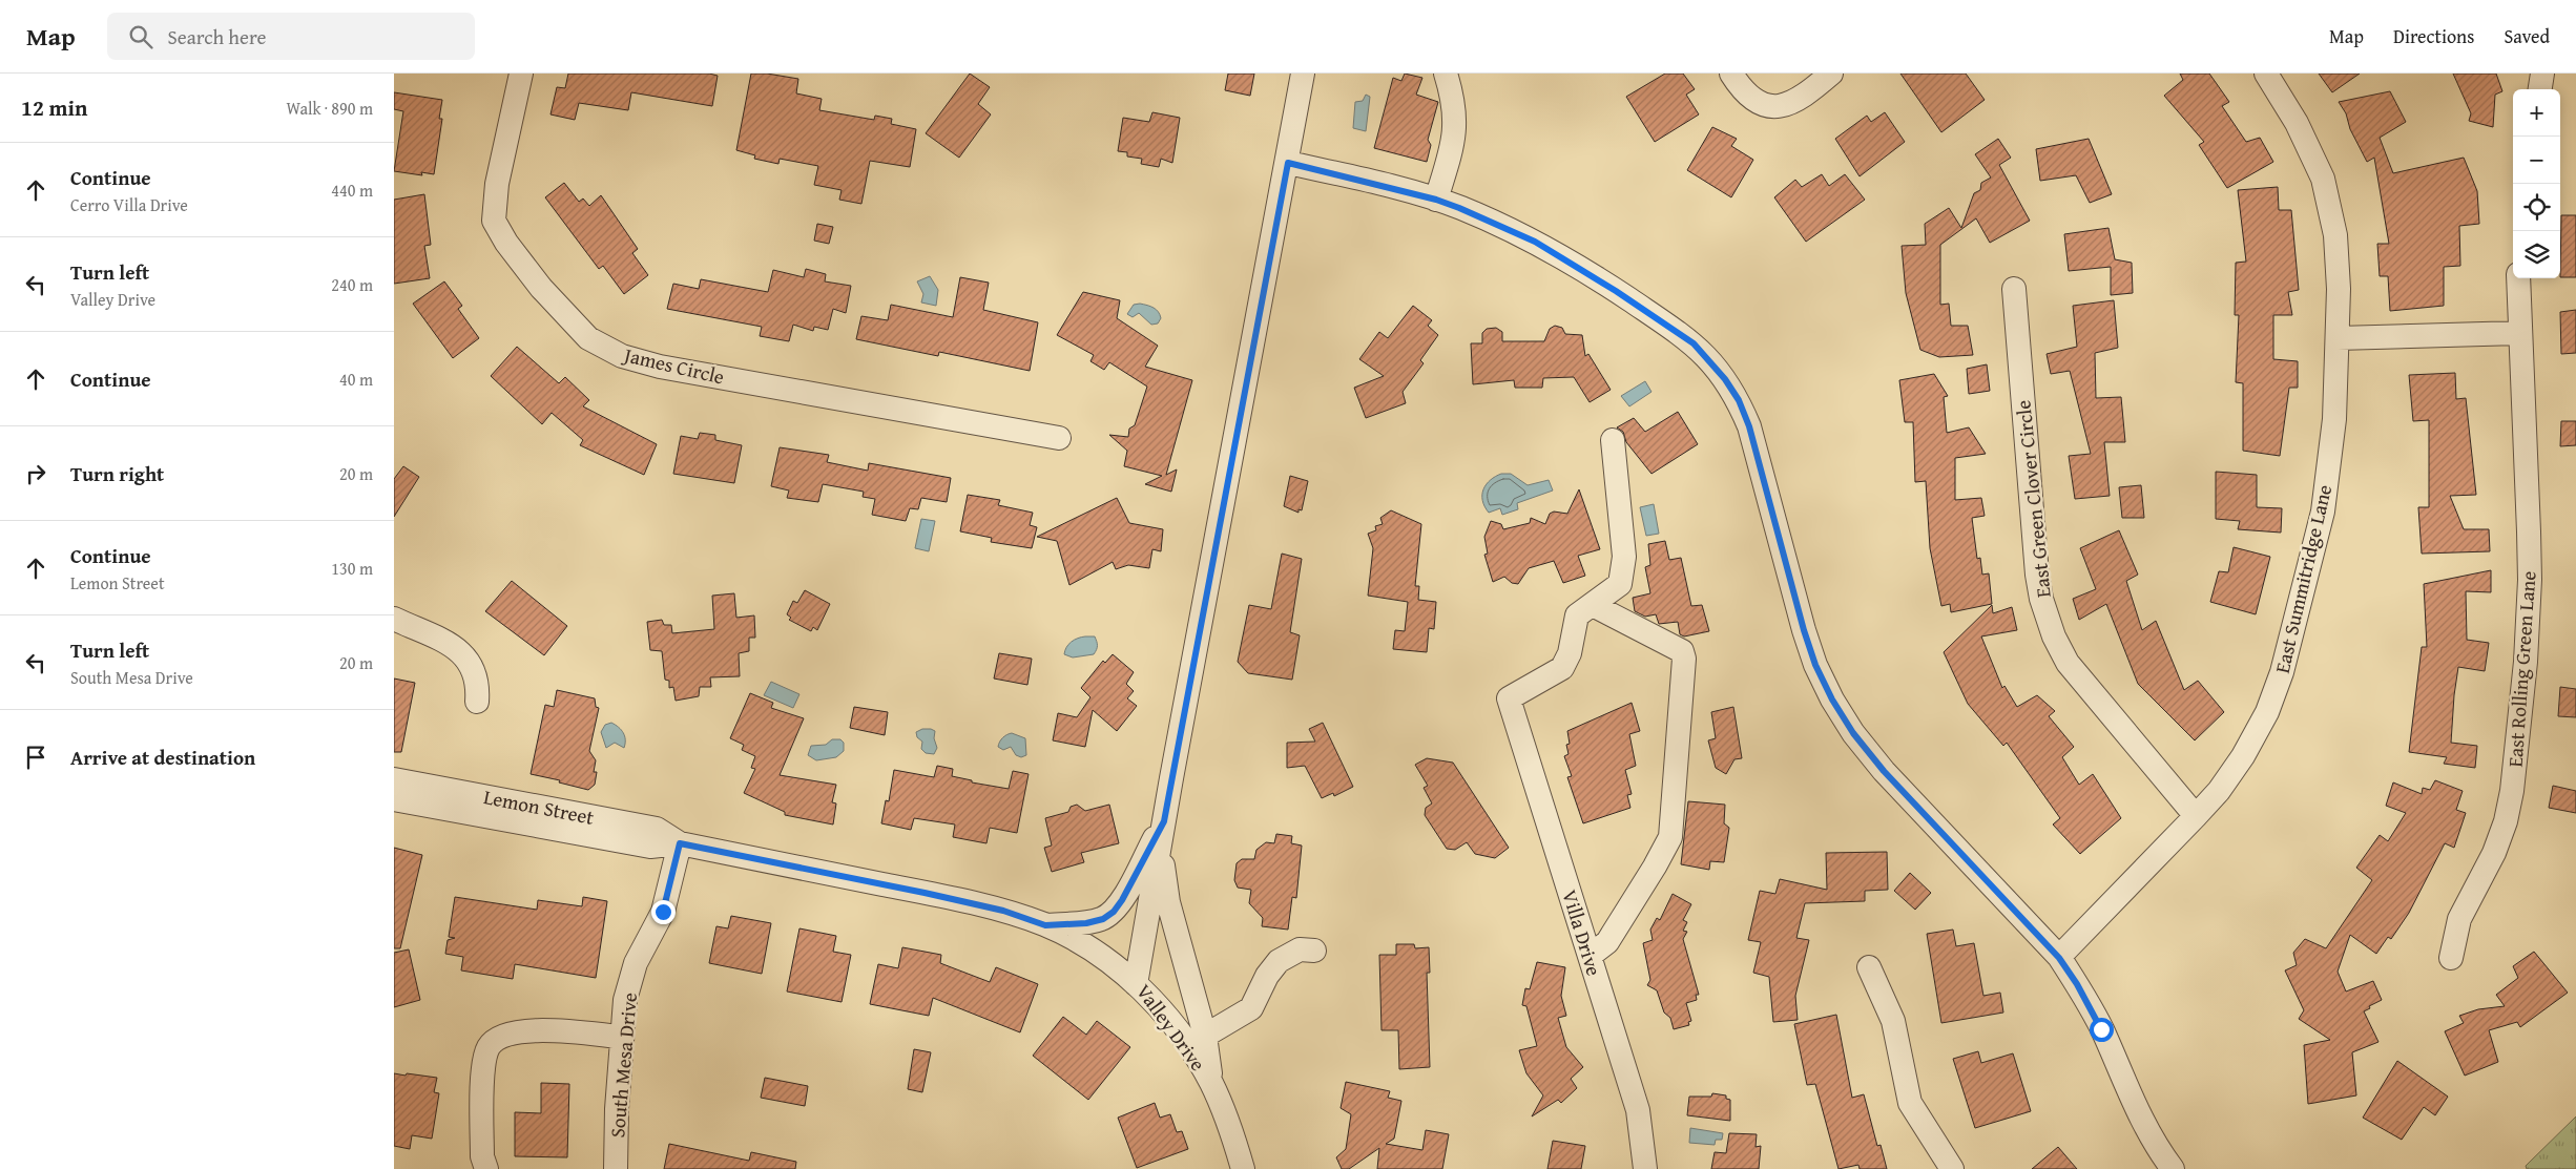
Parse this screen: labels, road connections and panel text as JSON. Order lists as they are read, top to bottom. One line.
{"streets":{"street":["James Circle","East Green Clover Circle","East Summitridge Lane","East Rolling Green Lane","Lemon Street","Villa Drive","Valley Drive","South Mesa Drive"]},"crossings":[["East Green Clover Circle","East Summitridge Lane"],["Lemon Street","Valley Drive"],["Lemon Street","South Mesa Drive"]],"page":{"header":"Map","search":"Search here","nav":["Map","Directions","Saved"],"heading":["12 min","Walk · 890 m"],"map_buttons":["+","−"],"list":[["Continue","Cerro Villa Drive","440 m"],["Turn left","Valley Drive","240 m"],["Continue","40 m"],["Turn right","20 m"],["Continue","Lemon Street","130 m"],["Turn left","South Mesa Drive","20 m"],"Arrive at destination"]}}
